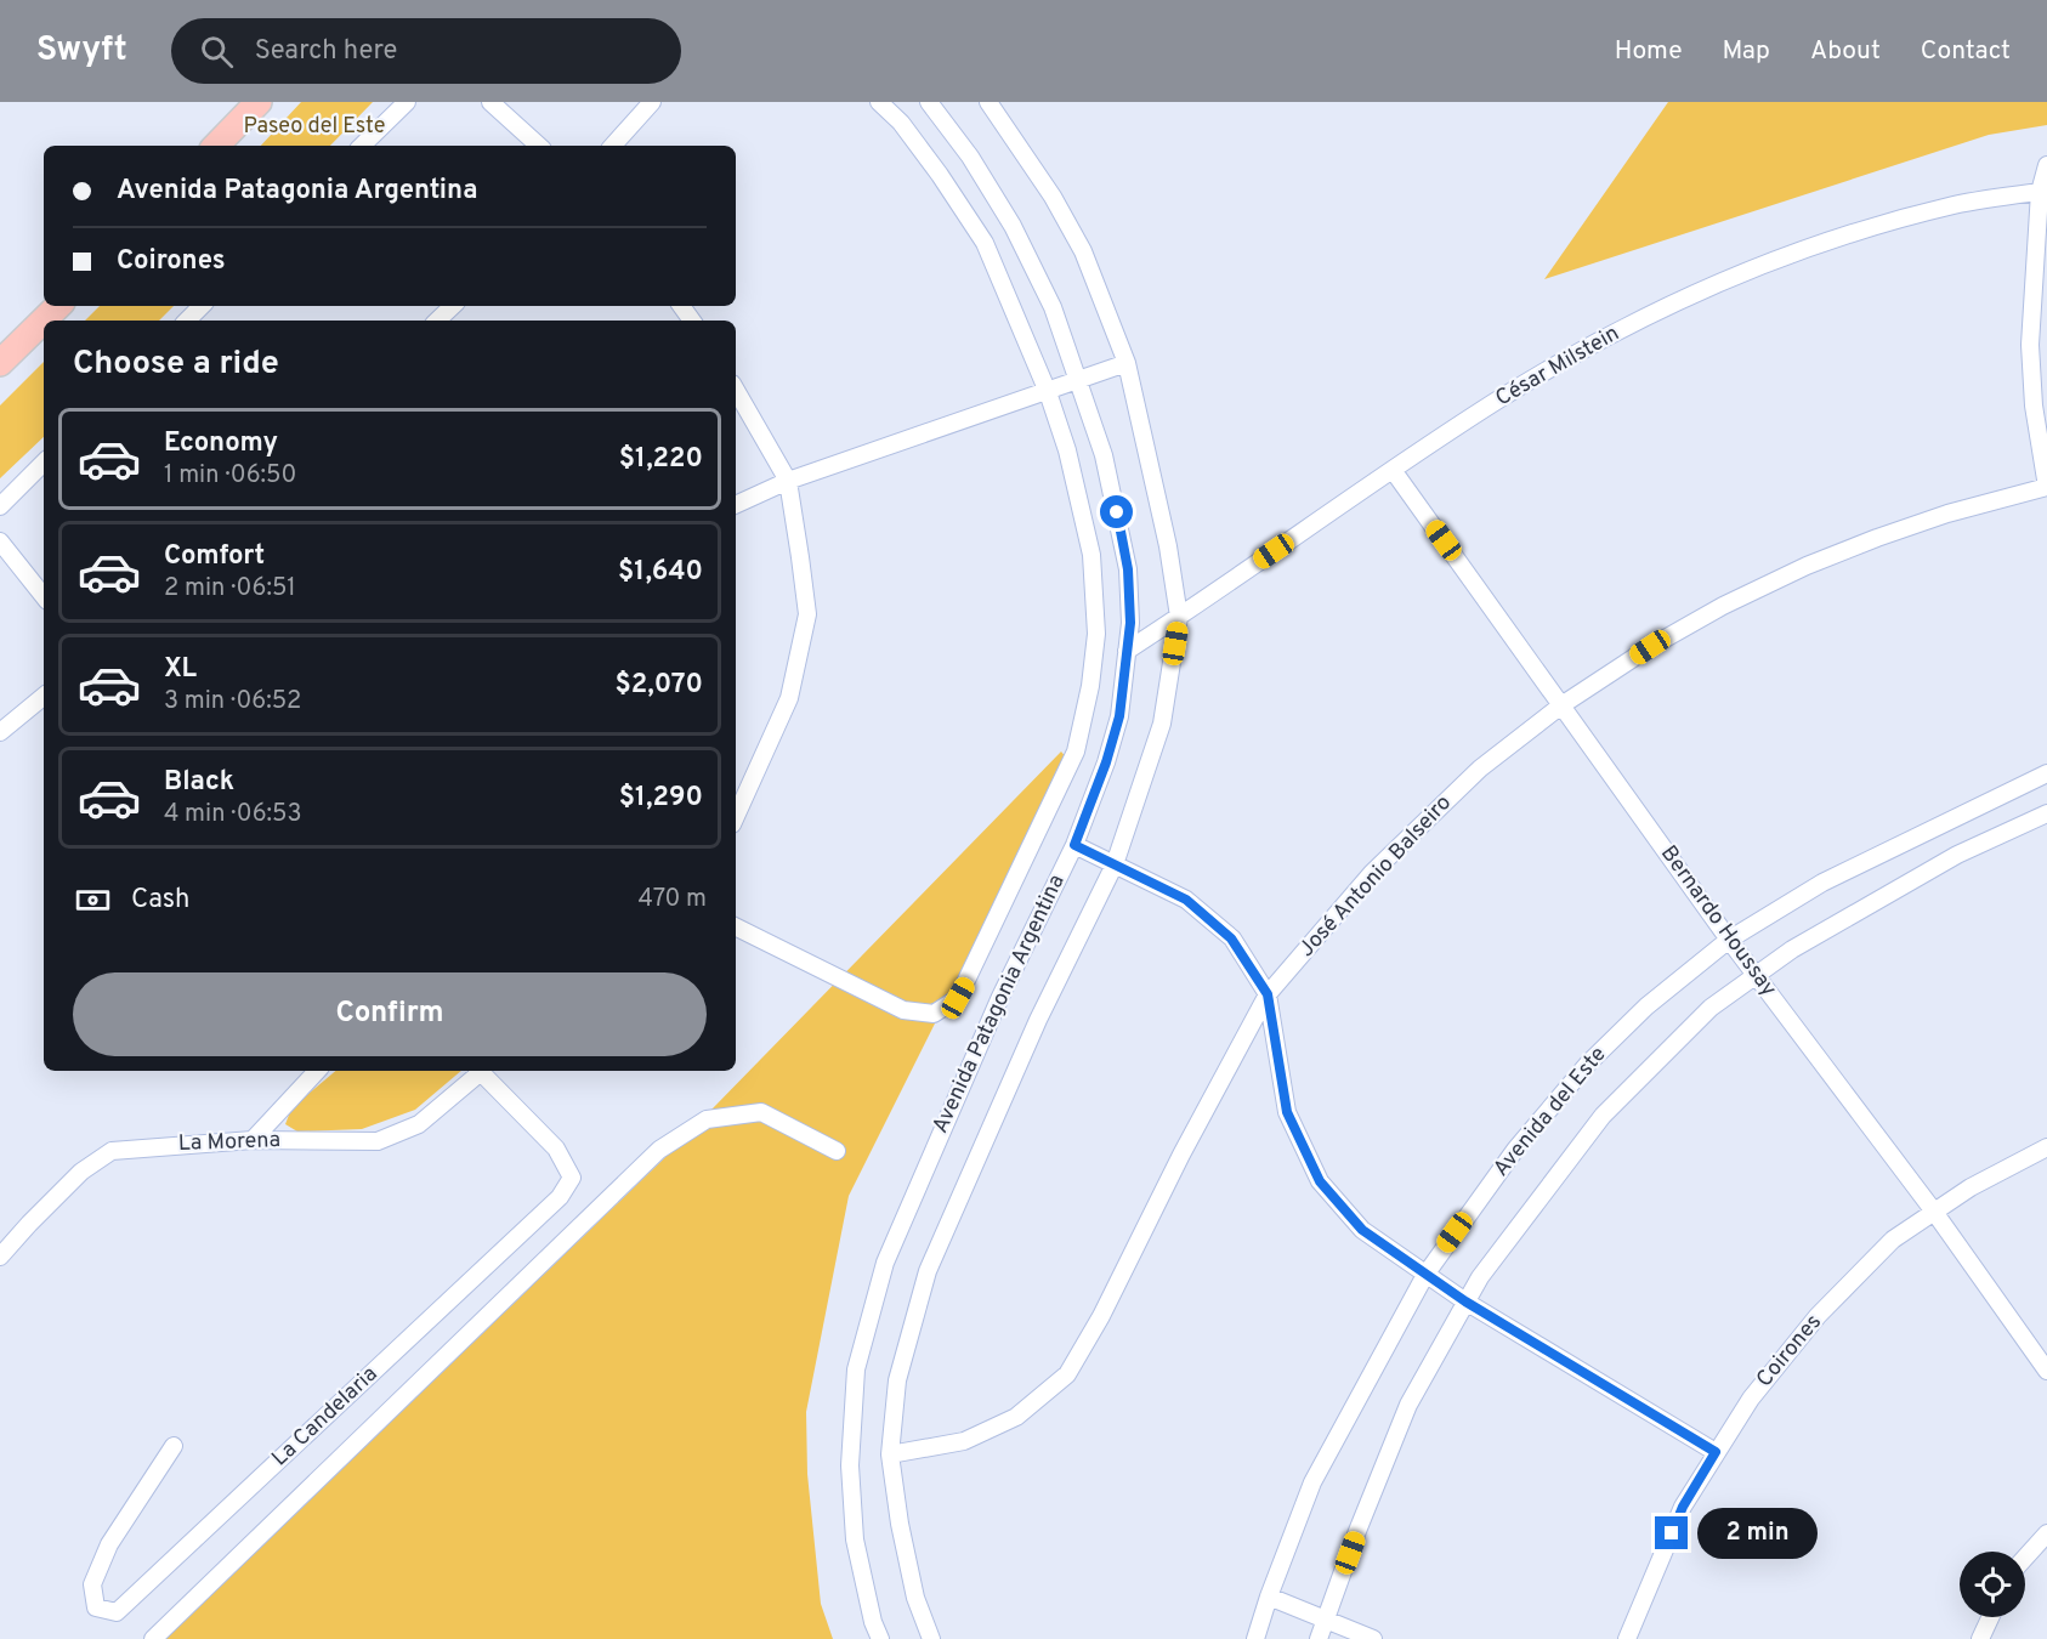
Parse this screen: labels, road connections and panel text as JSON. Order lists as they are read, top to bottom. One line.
{"streets":{"street":["César Milstein","José Antonio Balseiro","Bernardo Houssay","Avenida Patagonia Argentina","Avenida del Este","La Morena","Coirones","La Candelaria"]},"crossings":[["César Milstein","Bernardo Houssay"],["César Milstein","Avenida Patagonia Argentina"],["José Antonio Balseiro","Bernardo Houssay"],["José Antonio Balseiro","Avenida Patagonia Argentina"],["Bernardo Houssay","Avenida del Este"],["Bernardo Houssay","Coirones"]],"parks":["Paseo del Este"],"page":{"header":"Swyft","search":"Search here","nav":["Home","Map","About","Contact"],"banner":["Avenida Patagonia Argentina","Coirones"],"heading":"Choose a ride","list":[{"name":"Economy","note":"1 min · 06:50","value":"$1,220"},{"name":"Comfort","note":"2 min · 06:51","value":"$1,640"},{"name":"XL","note":"3 min · 06:52","value":"$2,070"},{"name":"Black","note":"4 min · 06:53","value":"$1,290"}],"pay":["Cash","470 m"],"buttons":"Confirm","bubble":"2 min"}}
